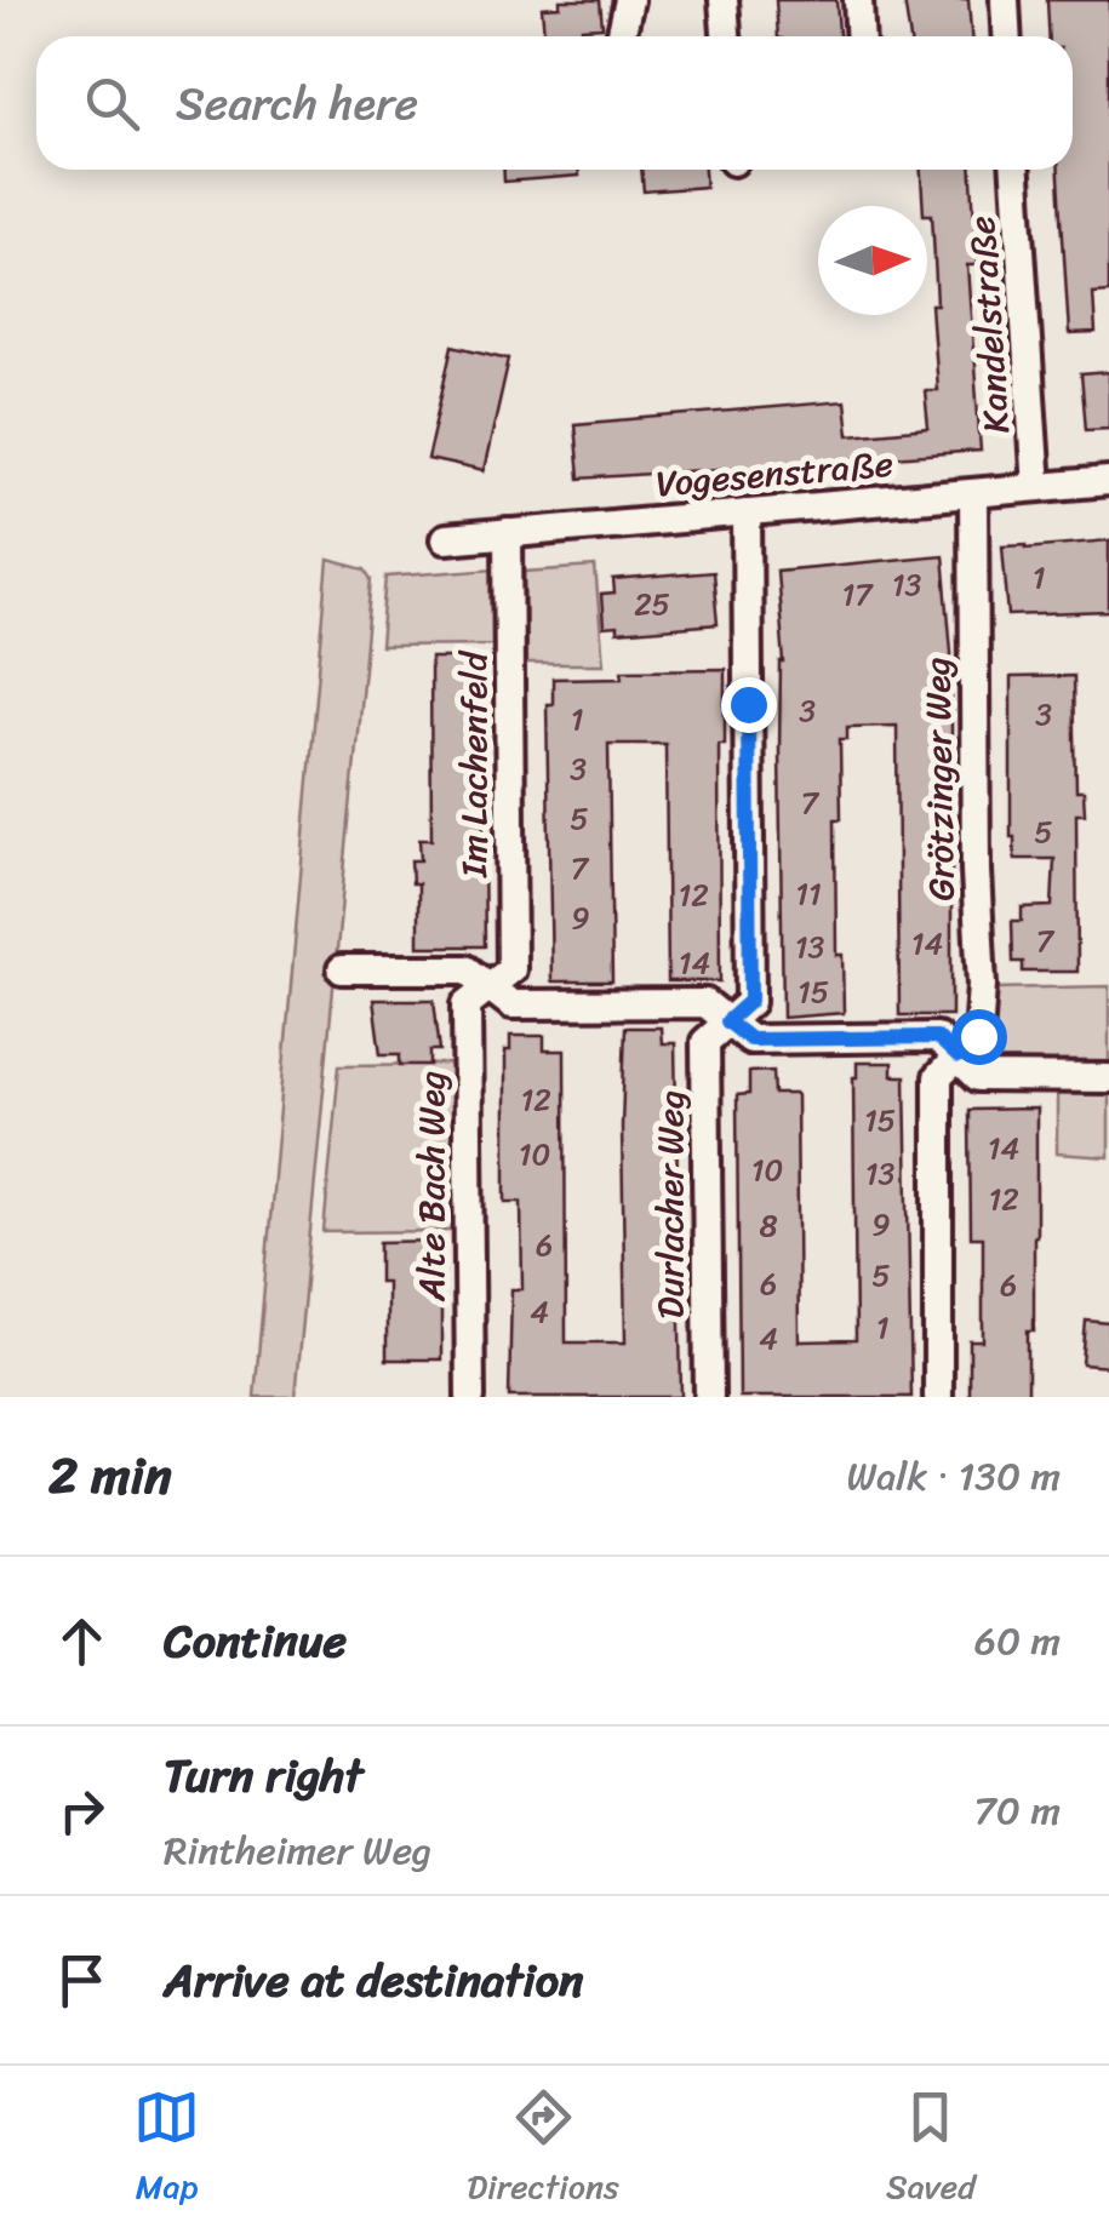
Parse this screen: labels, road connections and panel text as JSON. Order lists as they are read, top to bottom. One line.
{"streets":{"street":["Kandelstraße","Vogesenstraße","Im Lachenfeld","Grötzinger Weg","Alte Bach Weg","Durlacher Weg"]},"crossings":[["Kandelstraße","Vogesenstraße"],["Vogesenstraße","Im Lachenfeld"],["Vogesenstraße","Grötzinger Weg"],["Vogesenstraße","Durlacher Weg"],["Im Lachenfeld","Alte Bach Weg"]],"house_numbers":["1","13","17","25","3","3","1","3","7","5","5","7","11","12","9","7","14","13","14","15","12","15","14","10","10","13","12","9","8","6","5","6","6","4","1","4"],"north":"right","page":{"search":"Search here","heading":["2 min","Walk · 130 m"],"list":[["Continue","60 m"],["Turn right","Rintheimer Weg","70 m"],"Arrive at destination"],"nav":["Map","Directions","Saved"]}}
